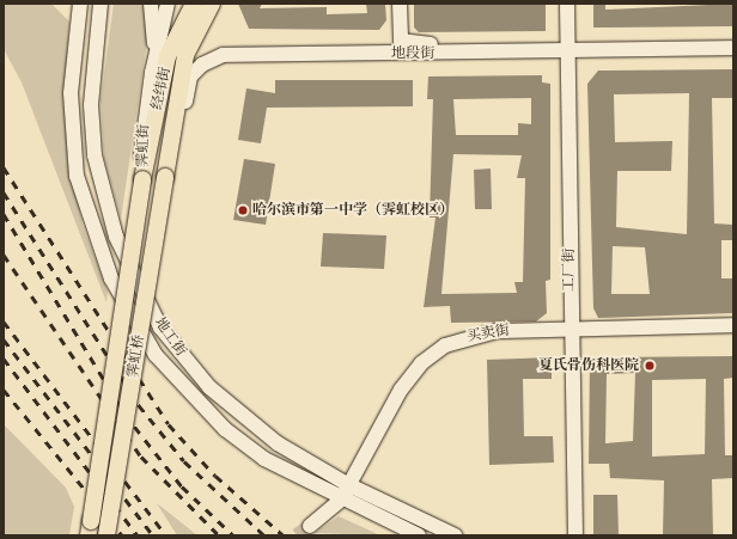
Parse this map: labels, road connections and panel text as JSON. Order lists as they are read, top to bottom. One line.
{"streets":{"main road":["地段街","经纬街","霁虹街","工厂街","买卖街","地工街","霁虹桥"]},"crossings":[["地段街","霁虹街"],["地段街","工厂街"],["地段街","霁虹桥"],["经纬街","霁虹街"],["经纬街","霁虹桥"],["霁虹街","霁虹桥"],["工厂街","买卖街"],["买卖街","地工街"]],"places":["哈尔滨市第一中学（霁虹校区）","夏氏骨伤科医院"]}
